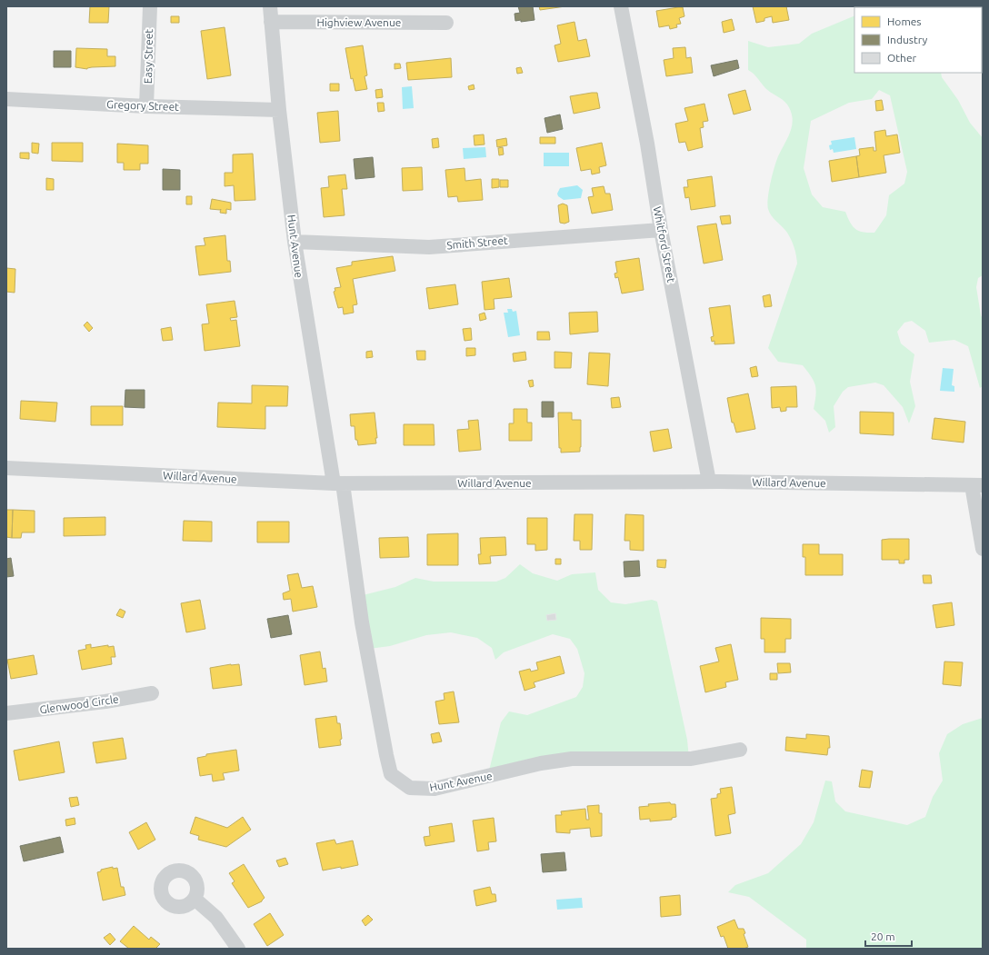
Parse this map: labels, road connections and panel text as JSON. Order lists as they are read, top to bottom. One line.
{"streets":{"street":["Highview Avenue","Easy Street","Gregory Street","Smith Street","Whitford Street","Hunt Avenue","Willard Avenue","Glenwood Circle"]},"crossings":[["Highview Avenue","Hunt Avenue"],["Easy Street","Gregory Street"],["Gregory Street","Hunt Avenue"],["Smith Street","Whitford Street"],["Smith Street","Hunt Avenue"],["Whitford Street","Willard Avenue"],["Hunt Avenue","Willard Avenue"]],"legend":["Homes","Industry","Other"],"scale_bar":"20 m"}
